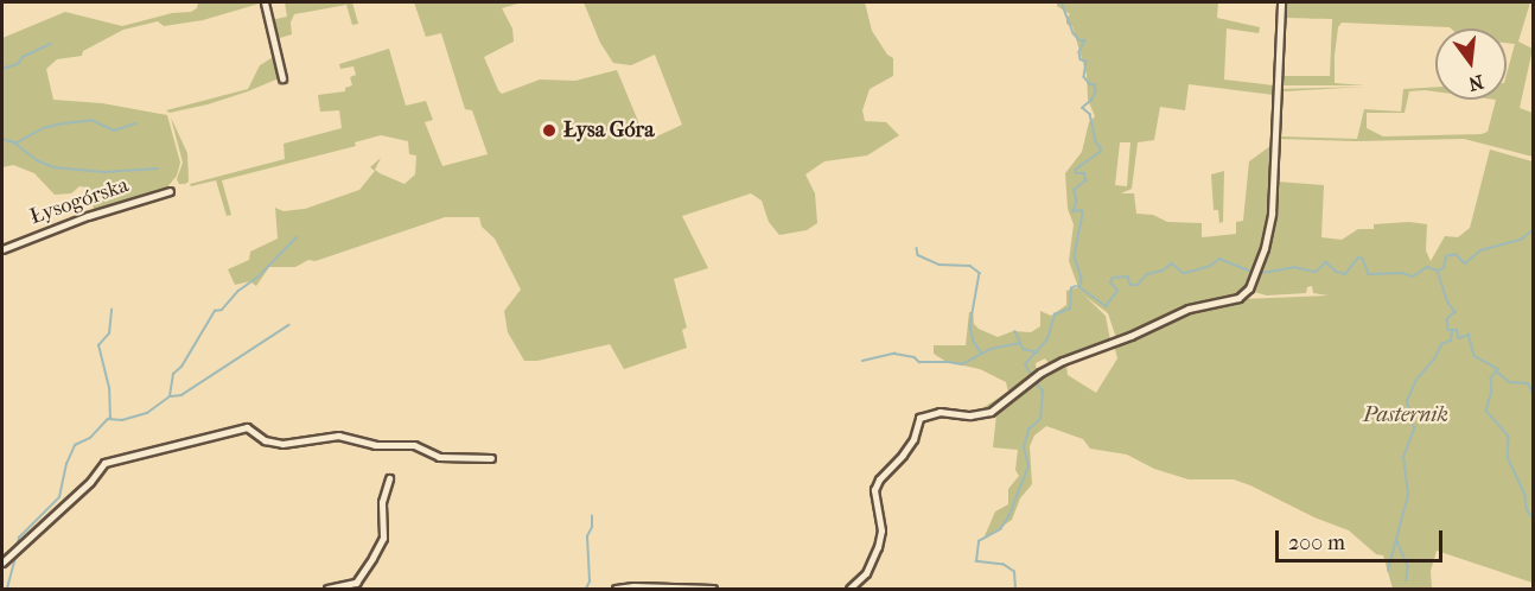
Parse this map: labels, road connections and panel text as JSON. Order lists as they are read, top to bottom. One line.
{"streets":{"street":["Łysogórska"]},"parks":["Pasternik"],"places":["Łysa Góra"],"scale_bar":"200 m","north":"bottom"}
